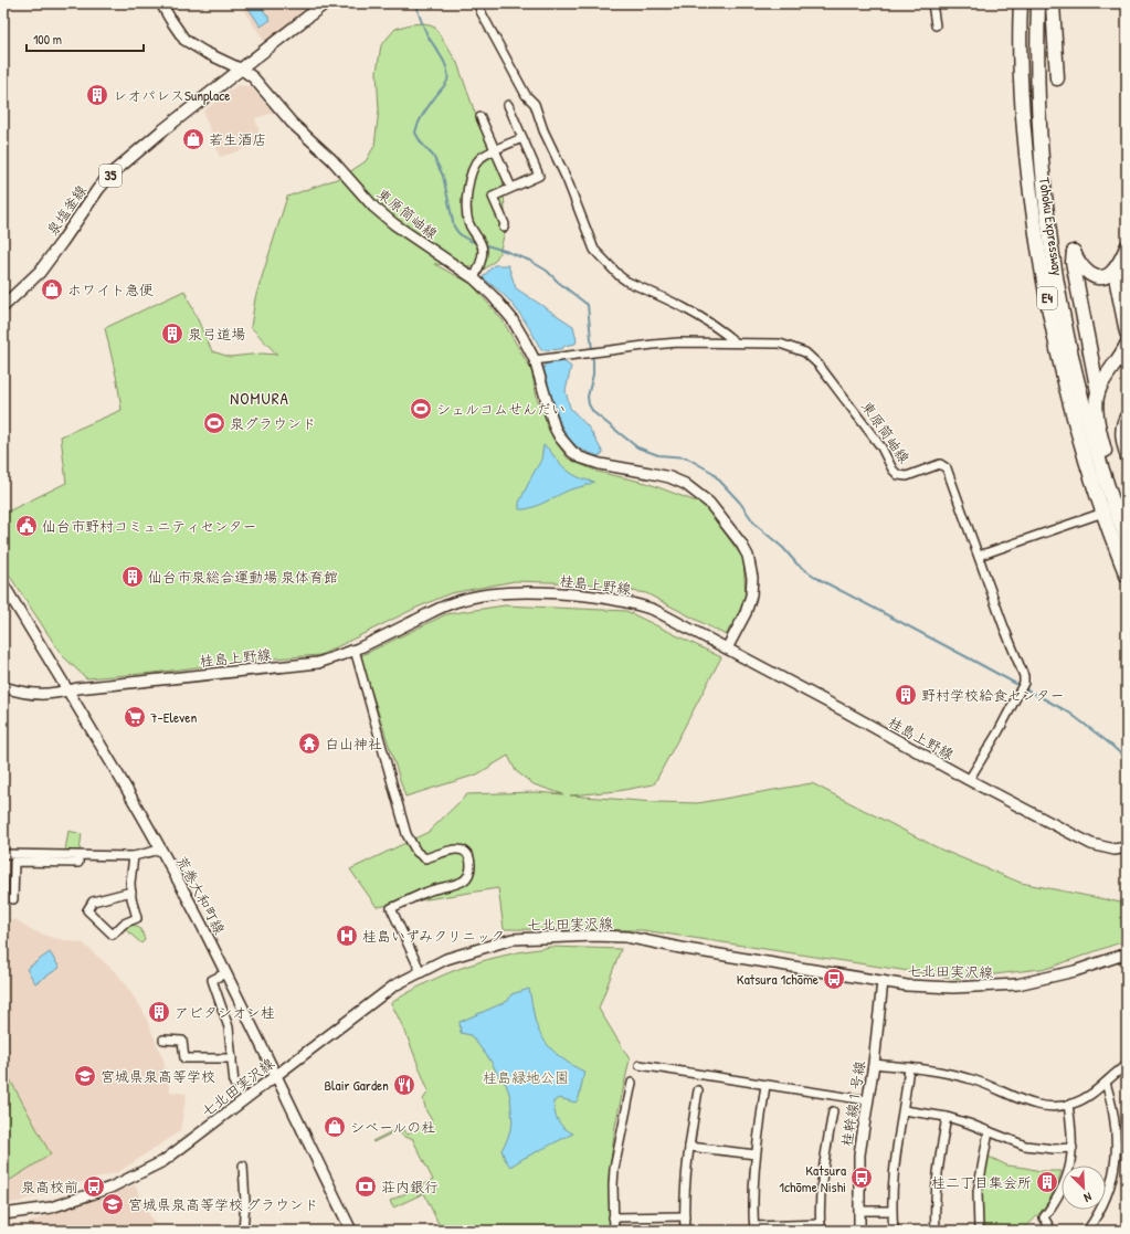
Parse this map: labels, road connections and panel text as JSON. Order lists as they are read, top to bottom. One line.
{"streets":{"highway":["Tohoku Expressway","E4"],"main road":["35","泉塩釜線"],"street":["東原筒岫線","桂島上野線","荒巻大和町線","七北田実沢線","桂幹線１号線"]},"crossings":[["泉塩釜線","東原筒岫線"],["東原筒岫線","桂島上野線"],["桂島上野線","荒巻大和町線"],["荒巻大和町線","七北田実沢線"],["七北田実沢線","桂幹線１号線"]],"districts":["NOMURA"],"parks":["桂島緑地公園"],"places":{"building":["レオパレスSunplace","泉弓道場","仙台市泉総合運動場 泉体育館","野村学校給食センター","アビタシオン桂","桂二丁目集会所"],"shop":["若生酒店","ホワイト急便","シベールの杜"],"sports":["シェルコムせんだい","泉グラウンド"],"public building":["仙台市野村コミュニティセンター"],"supermarket":["7-Eleven"],"temple":["白山神社"],"hospital":["桂島いずみクリニック"],"bus stop":["Katsura 1chōme","Katsura 1chōme Nishi","泉高校前"],"school or university":["宮城県泉高等学校","宮城県泉高等学校 グラウンド"],"restaurant":["Blair Garden"],"bank":["荘内銀行"]},"scale_bar":"100 m","north":"bottom right"}
